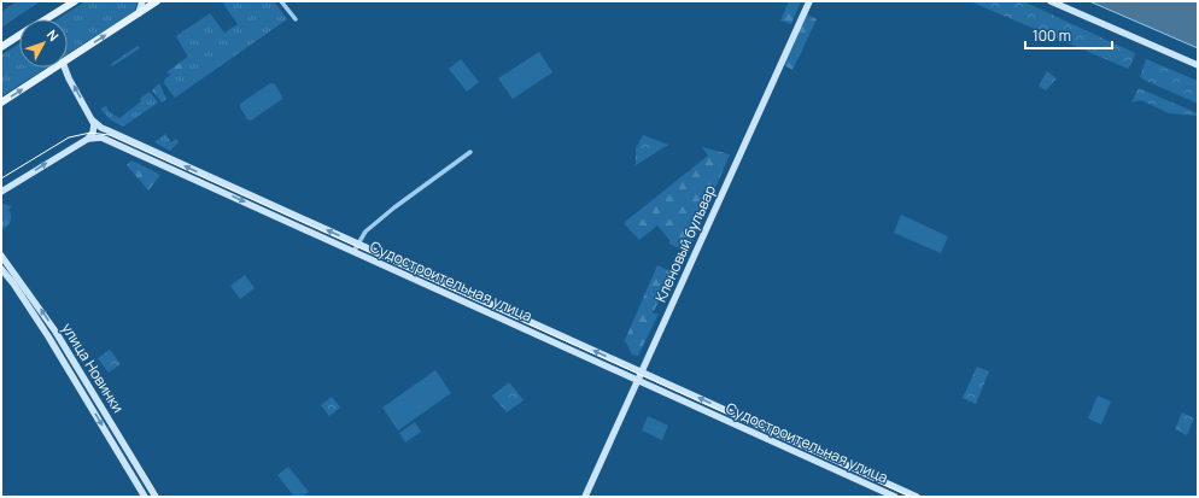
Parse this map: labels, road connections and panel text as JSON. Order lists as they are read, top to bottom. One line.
{"streets":{"street":["Кленовый бульвар","Судостроительная улица","улица Новинки"]},"crossings":[["Кленовый бульвар","Судостроительная улица"]],"scale_bar":"100 m","north":"top right"}
